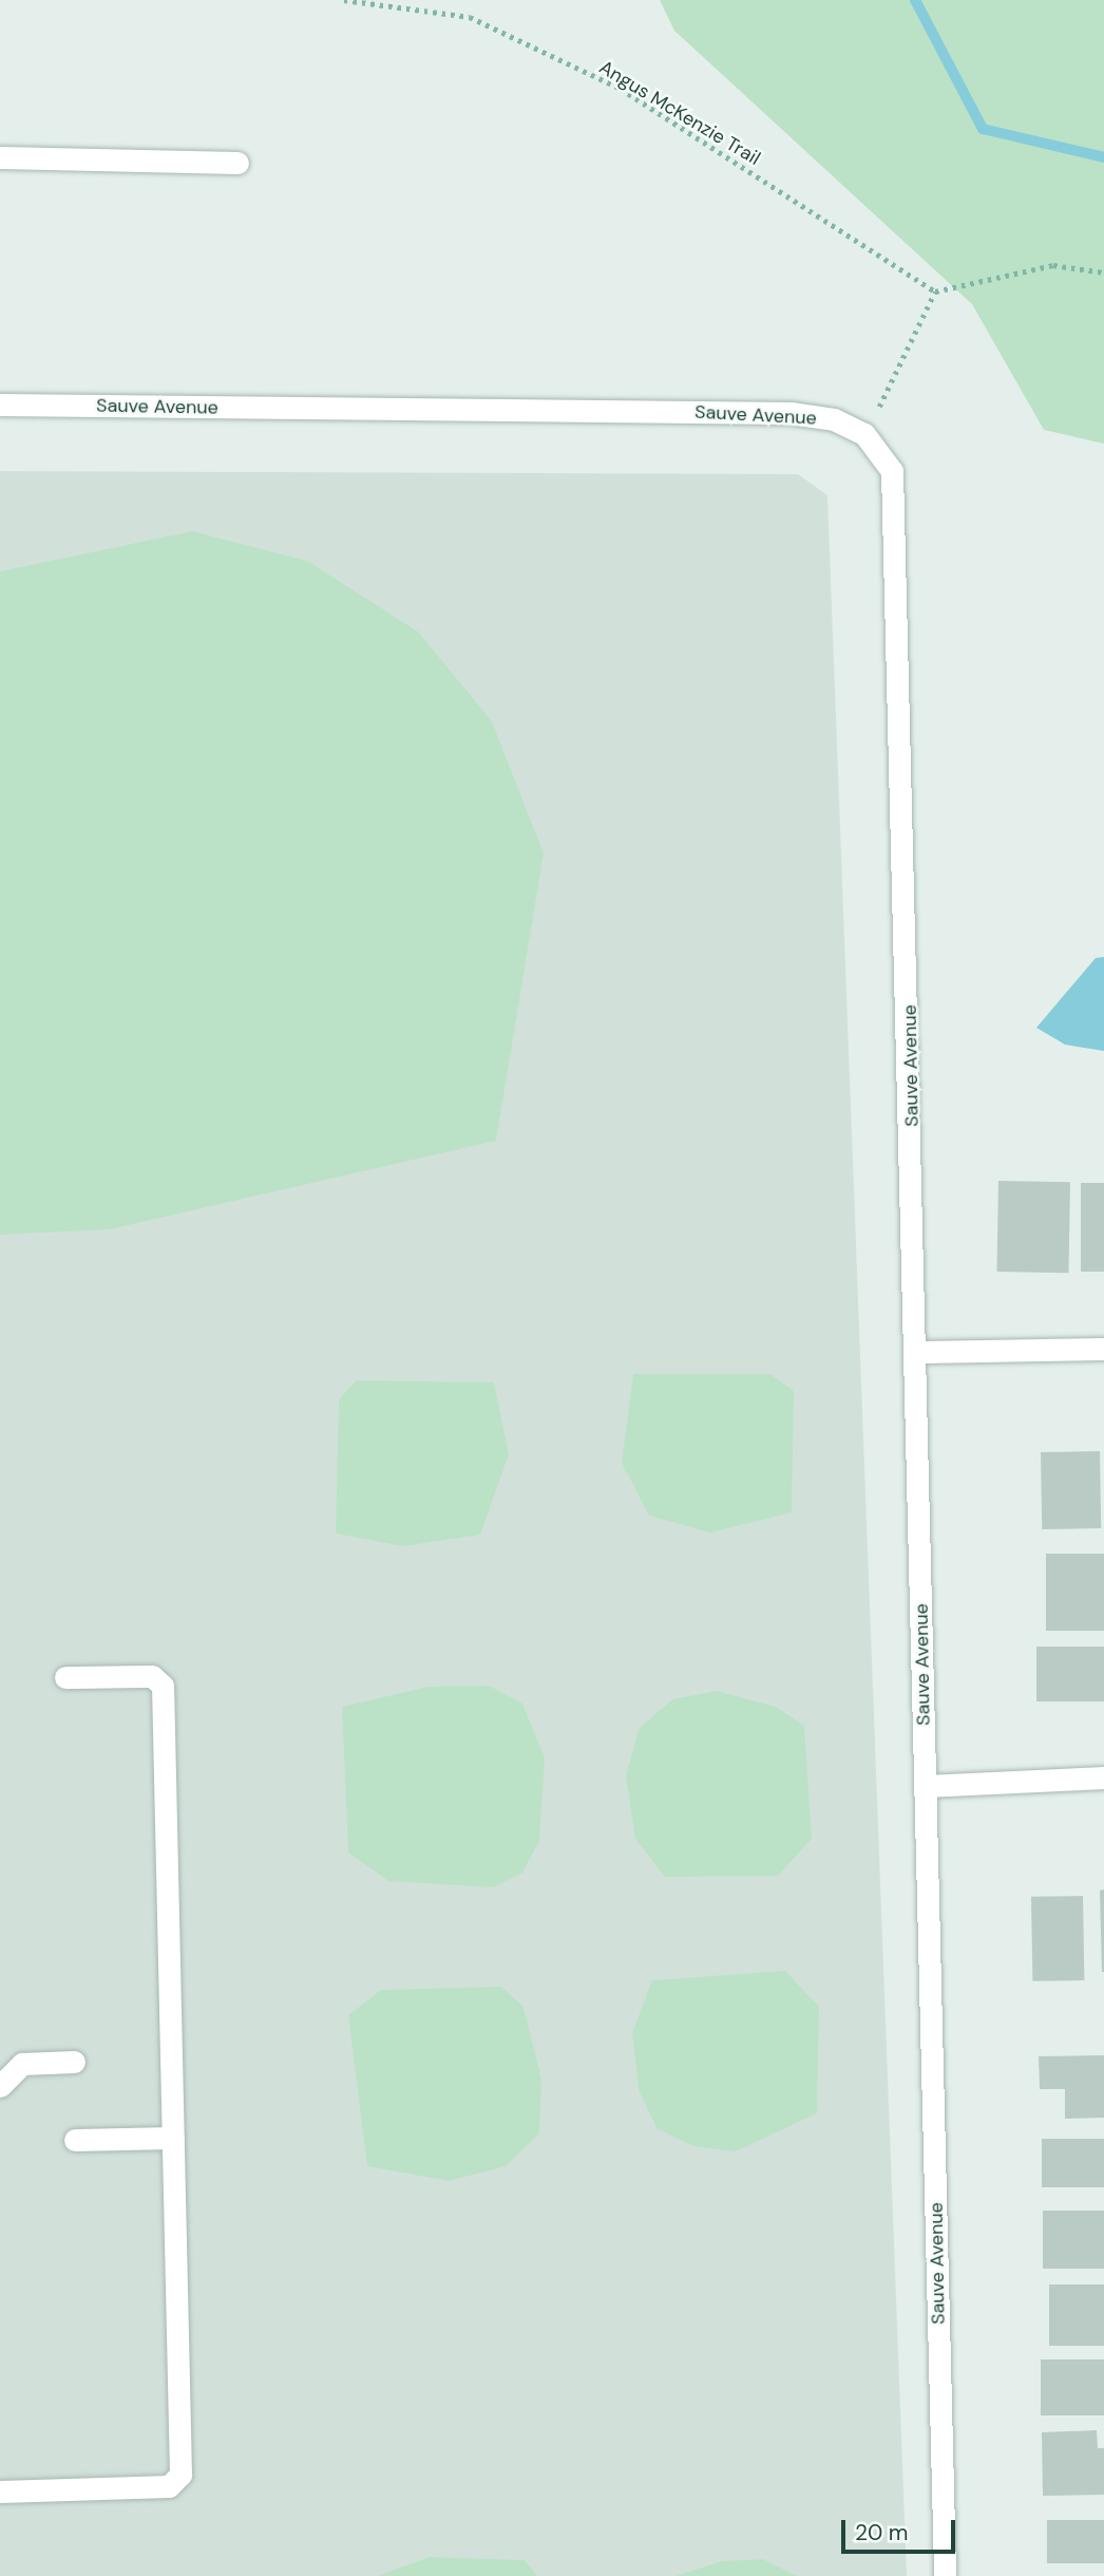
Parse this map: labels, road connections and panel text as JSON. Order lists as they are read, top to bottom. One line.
{"streets":{"street":["Sauve Avenue"],"path":["Angus McKenzie Trail"]},"scale_bar":"20 m"}
